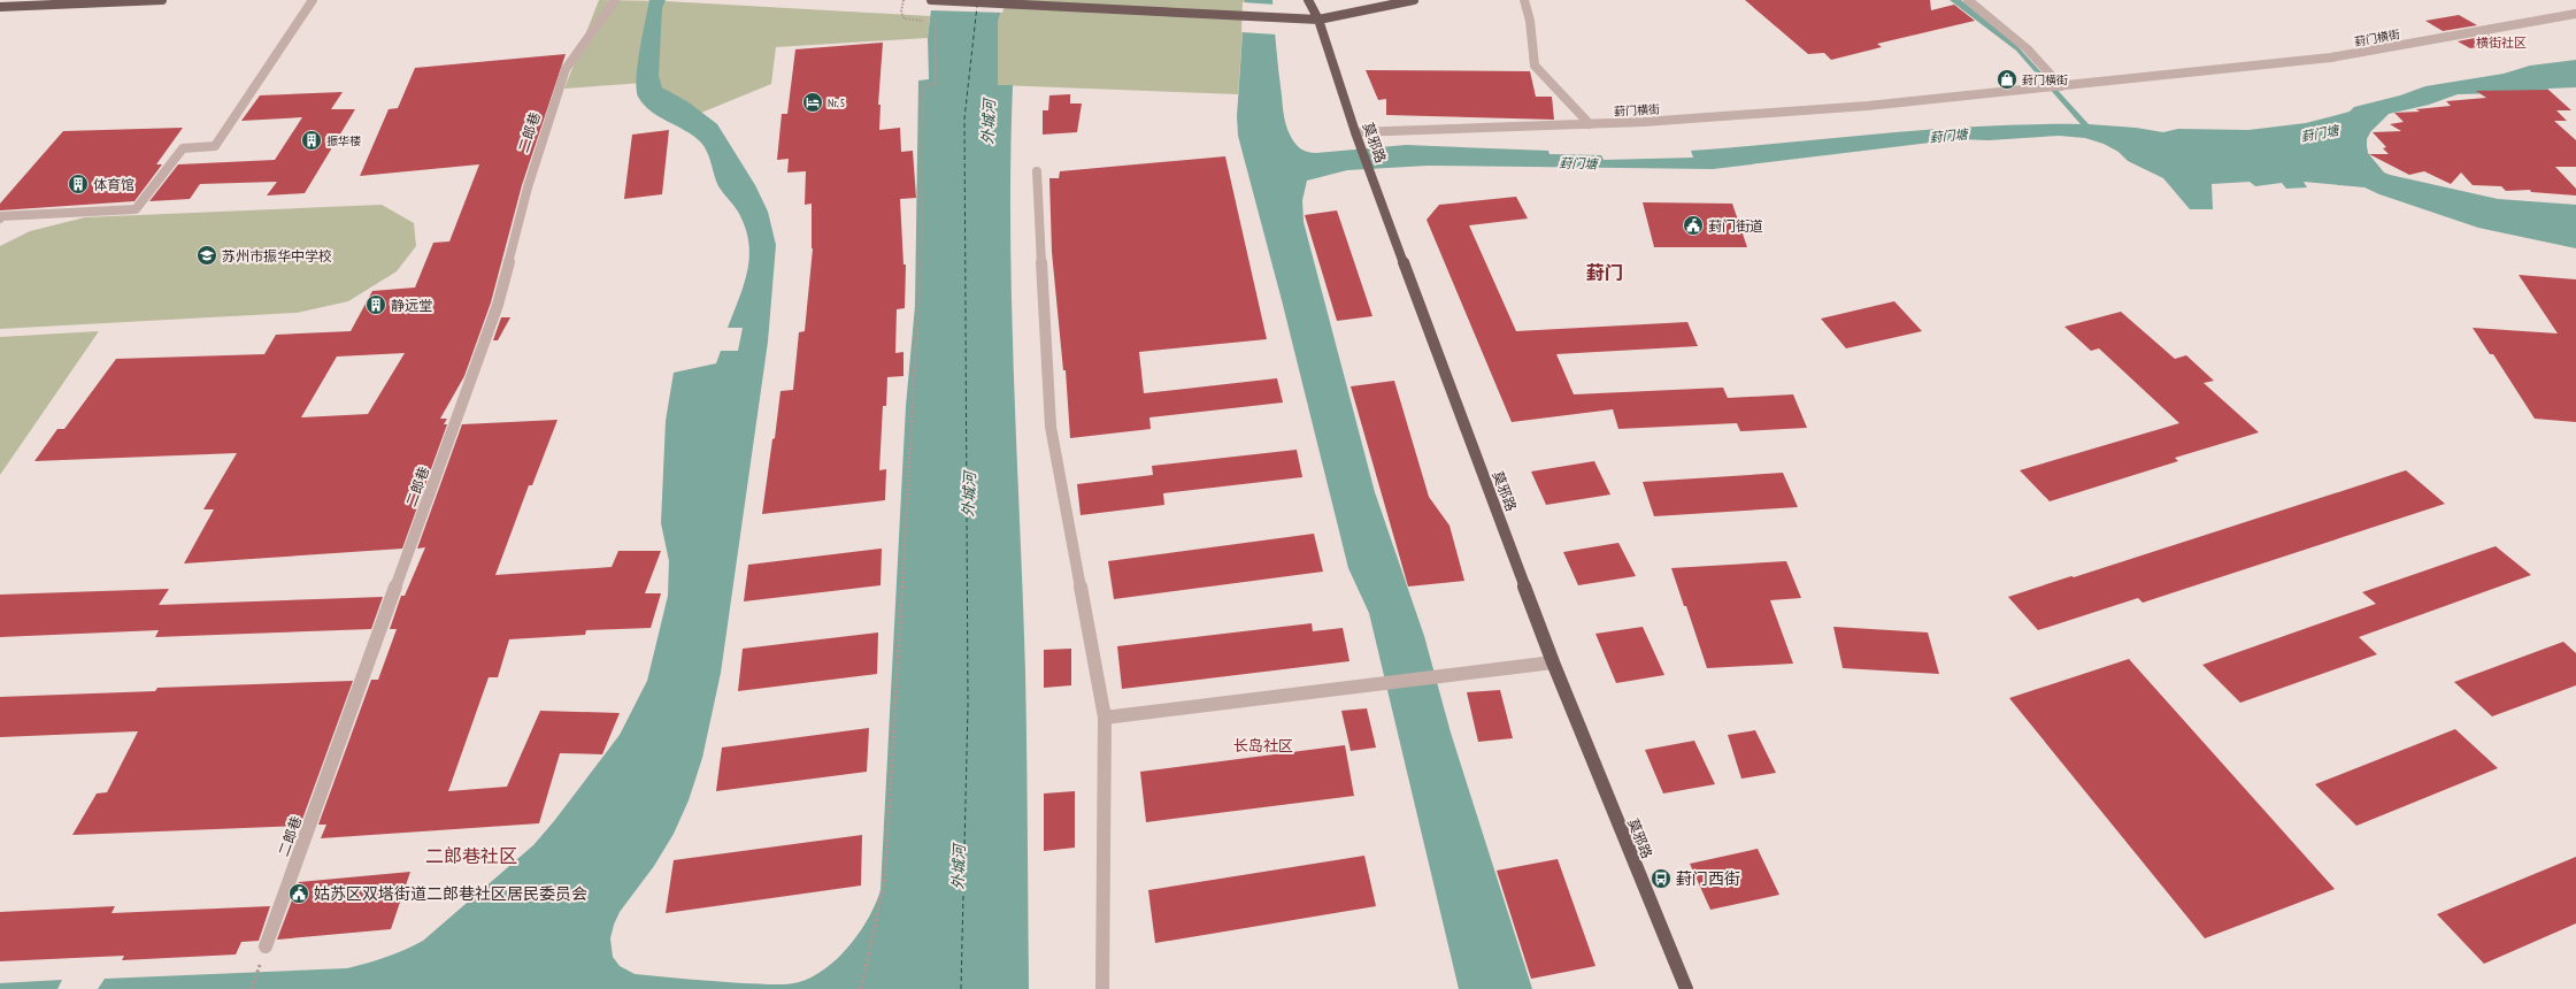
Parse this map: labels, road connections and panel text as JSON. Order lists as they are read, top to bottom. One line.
{"streets":{"main road":["莫邪路"],"street":["葑门横街","二郎巷"]},"crossings":[["葑门横街","莫邪路"]],"districts":["横街社区","葑门","长岛社区","二郎巷社区"],"water":["外城河","葑门塘"],"places":{"shop":["葑门横街"],"hotel":["Nr. 5"],"building":["振华楼","体育馆","静远堂"],"public building":["葑门街道","姑苏区双塔街道二郎巷社区居民委员会"],"school or university":["苏州市振华中学校"],"bus stop":["葑门西街"]}}
